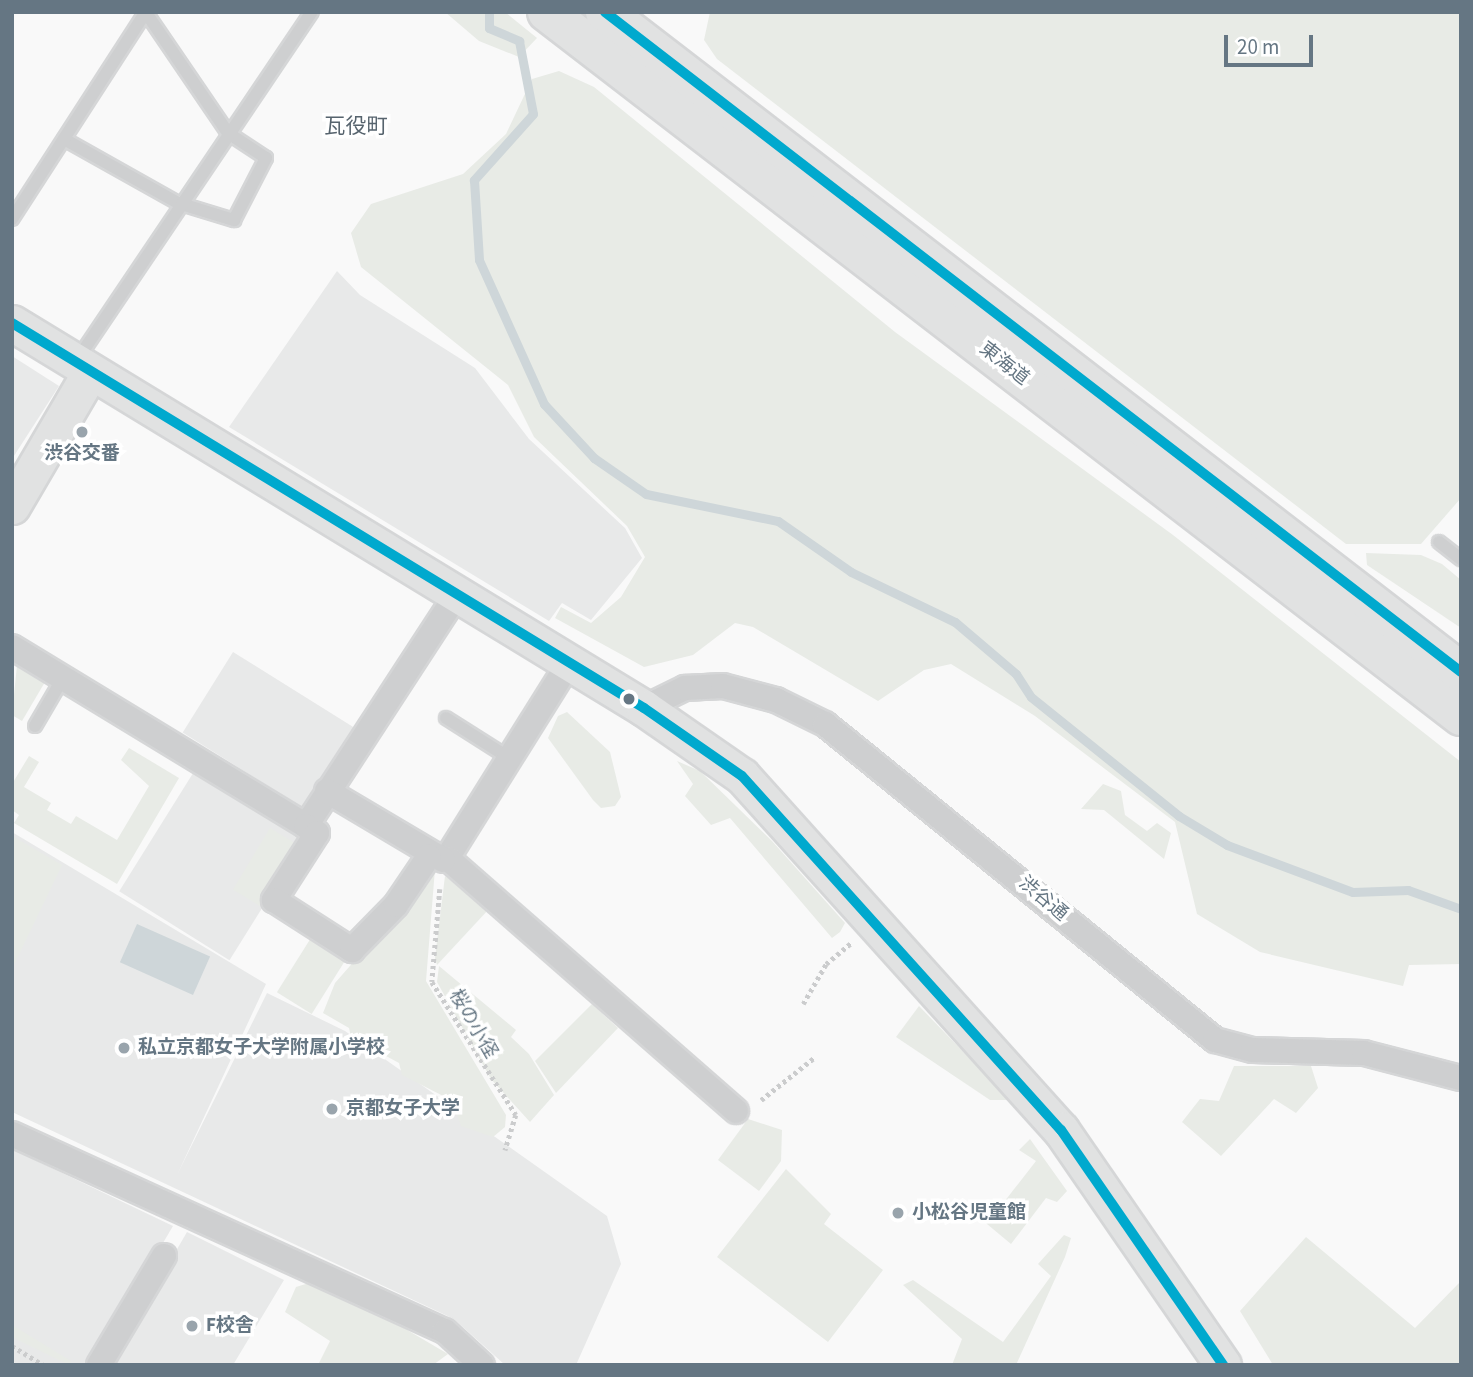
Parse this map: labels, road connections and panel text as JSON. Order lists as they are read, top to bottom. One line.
{"streets":{"highway":["東海道"],"street":["渋谷通"],"path":["桜の小径"]},"districts":["瓦役町"],"places":["渋谷交番","私立京都女子大学附属小学校","京都女子大学","小松谷児童館","F校舎"],"scale_bar":"20 m"}
